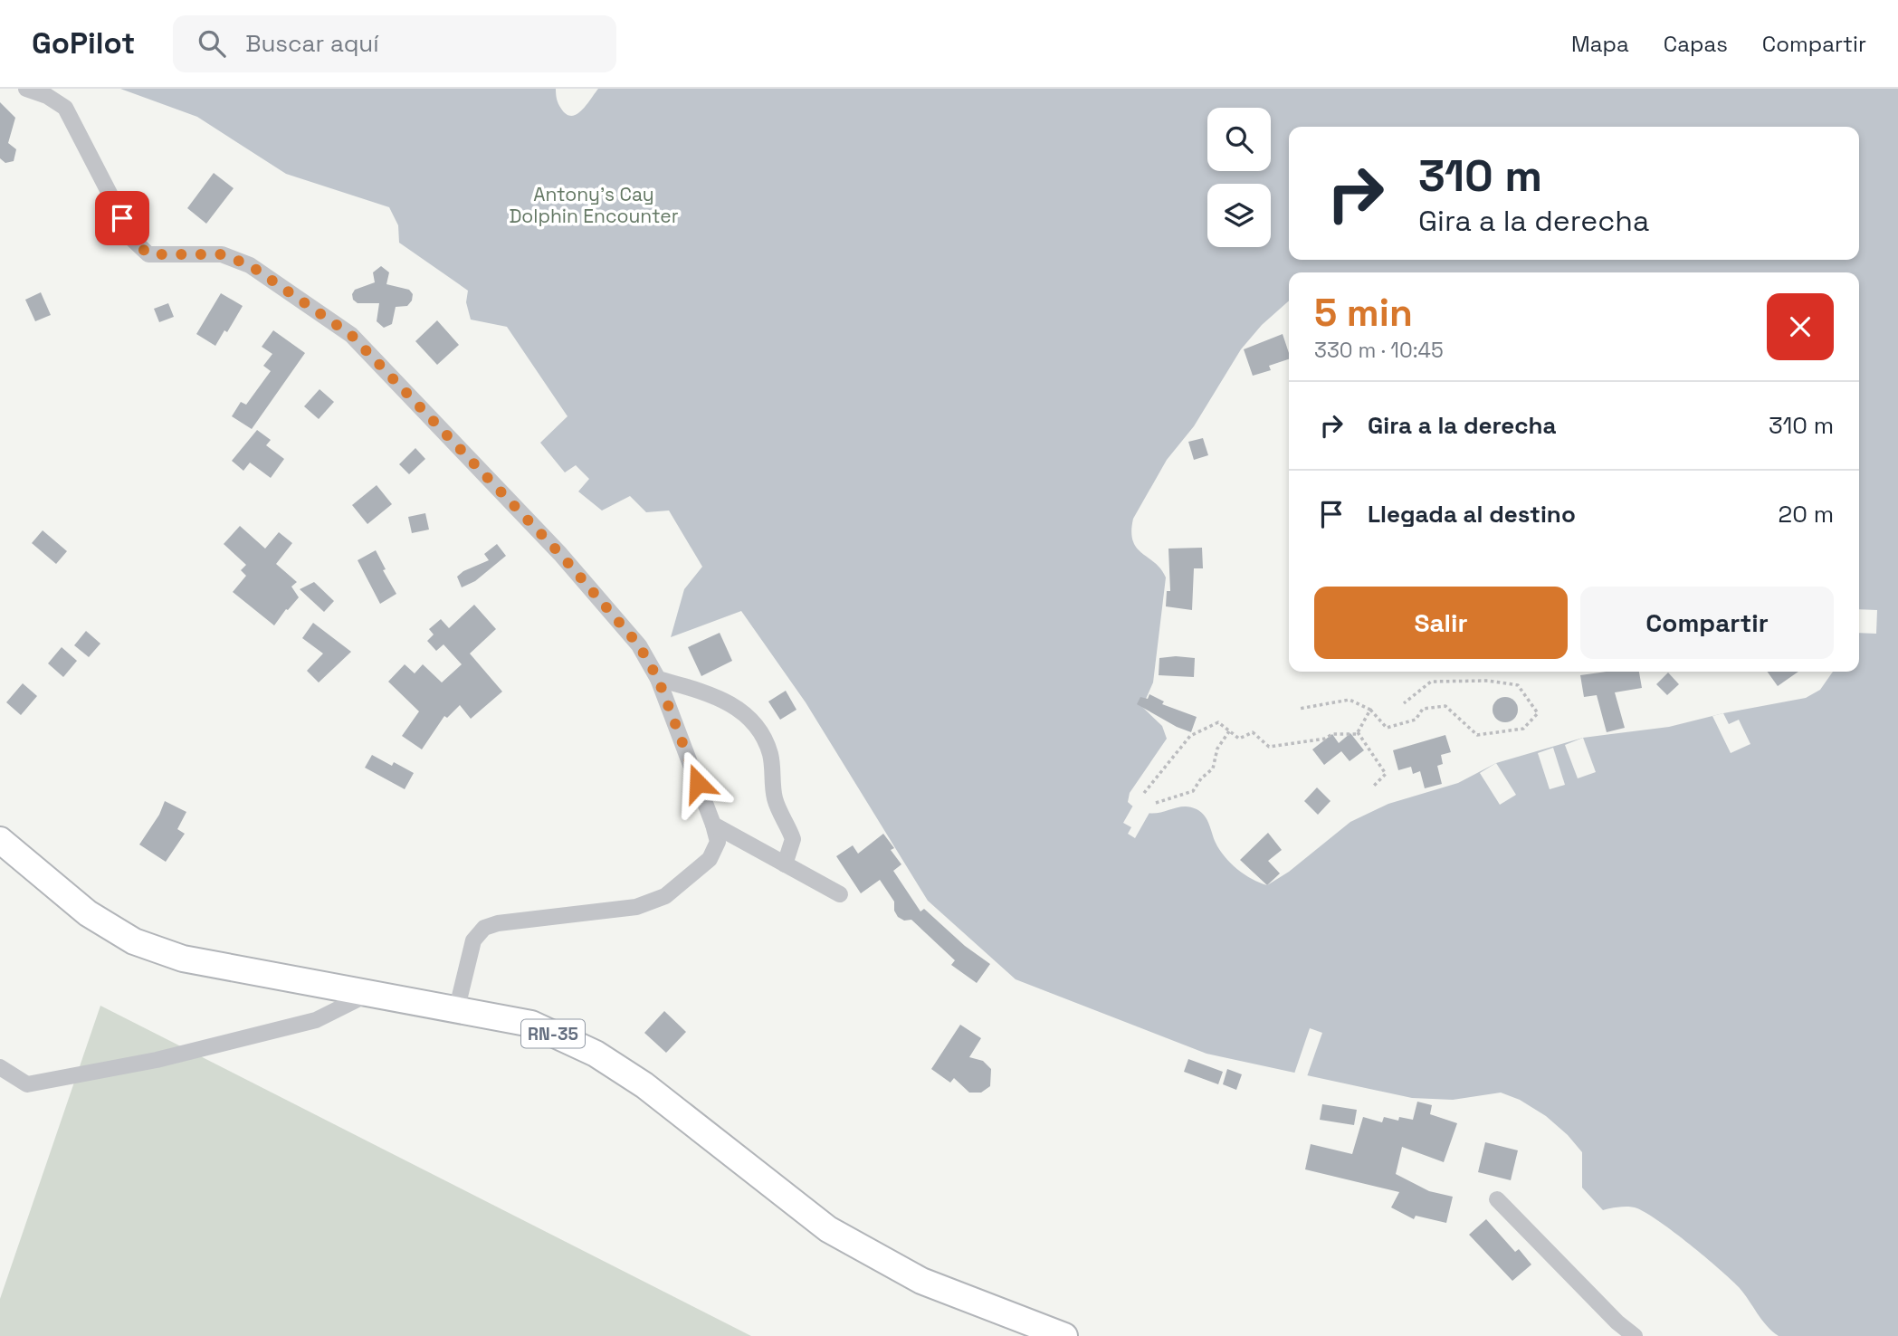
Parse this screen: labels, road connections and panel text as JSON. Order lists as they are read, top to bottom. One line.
{"streets":{"main road":["RN-35"]},"parks":["Antony's Cay Dolphin Encounter"],"page":{"header":"GoPilot","search":"Buscar aquí","nav":["Mapa","Capas","Compartir"],"turn":["310 m","Gira a la derecha"],"heading":["5 min","330 m · 10:45"],"list":[{"name":"Gira a la derecha","value":"310 m"},{"name":"Llegada al destino","value":"20 m"}],"buttons":["Salir","Compartir"]}}
